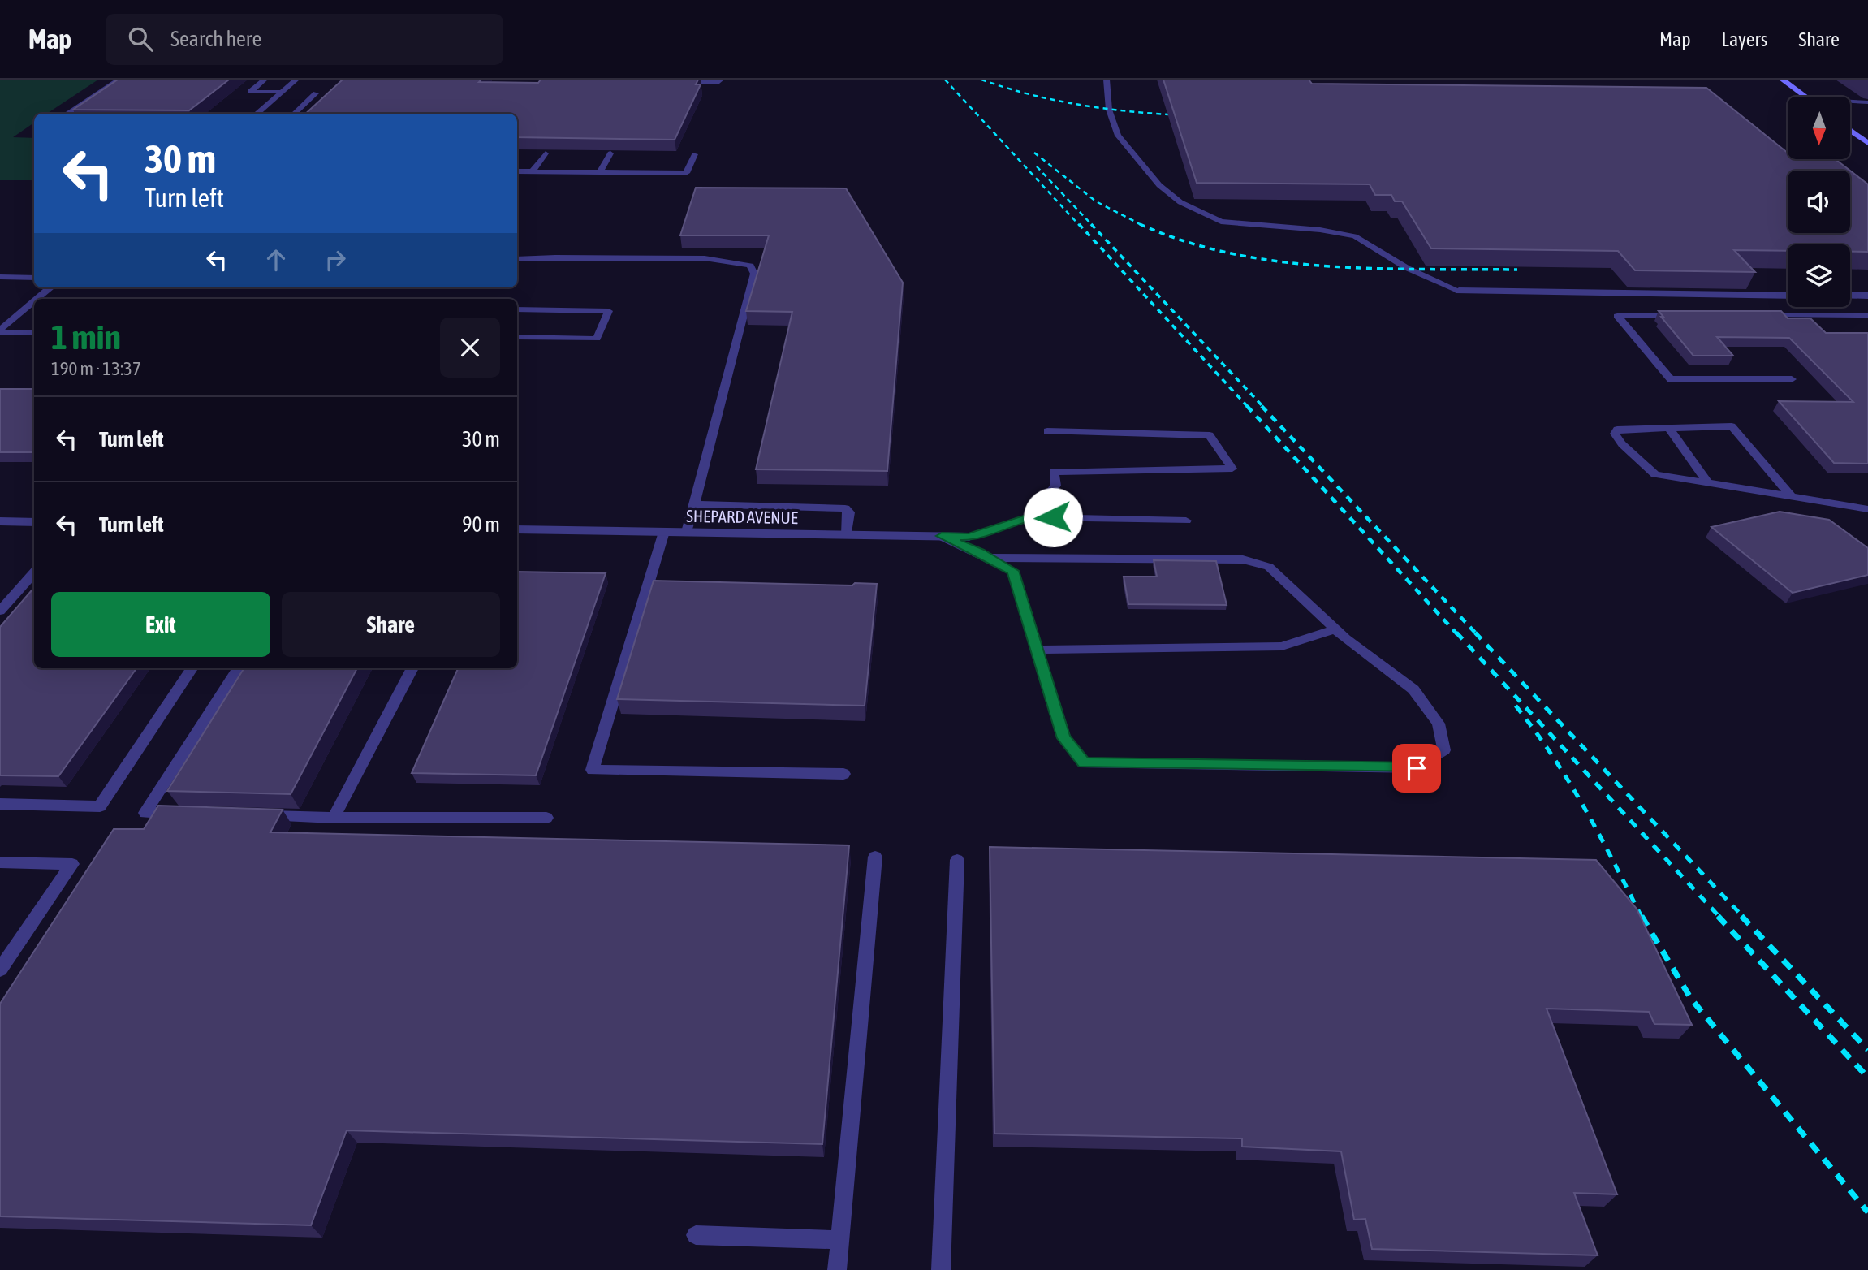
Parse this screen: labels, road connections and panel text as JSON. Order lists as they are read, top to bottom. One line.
{"streets":{"street":["SHEPARD AVENUE"]},"north":"bottom","page":{"header":"Map","search":"Search here","nav":["Map","Layers","Share"],"turn":["30 m","Turn left"],"heading":["1 min","190 m · 13:37"],"list":[{"name":"Turn left","value":"30 m"},{"name":"Turn left","value":"90 m"}],"buttons":["Exit","Share"]}}
